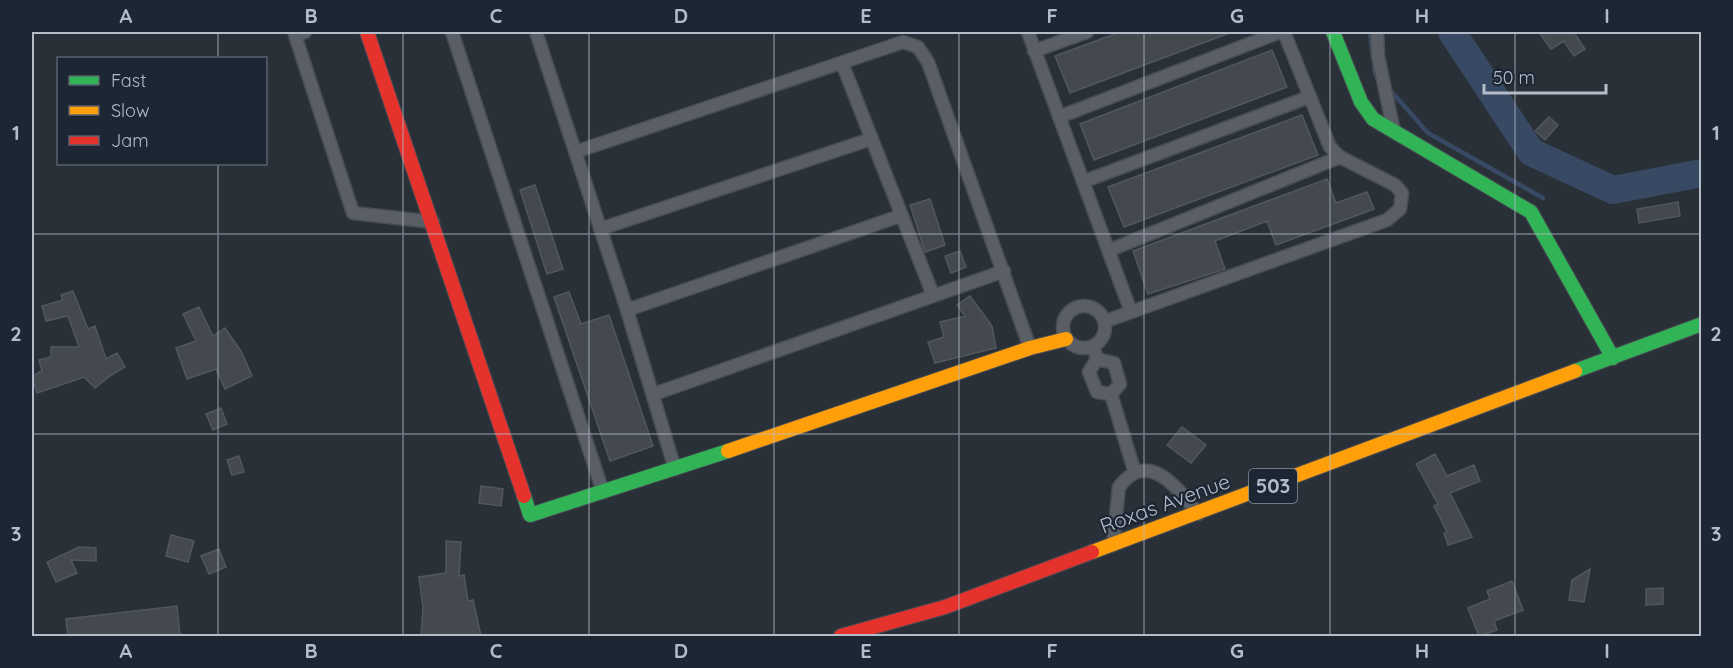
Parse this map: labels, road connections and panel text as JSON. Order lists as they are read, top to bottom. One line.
{"streets":{"street":["503","Roxas Avenue"]},"legend":["Fast","Slow","Jam"],"scale_bar":"50 m","grid":{"columns":["A","B","C","D","E","F","G","H","I"],"rows":["1","2","3"]}}
